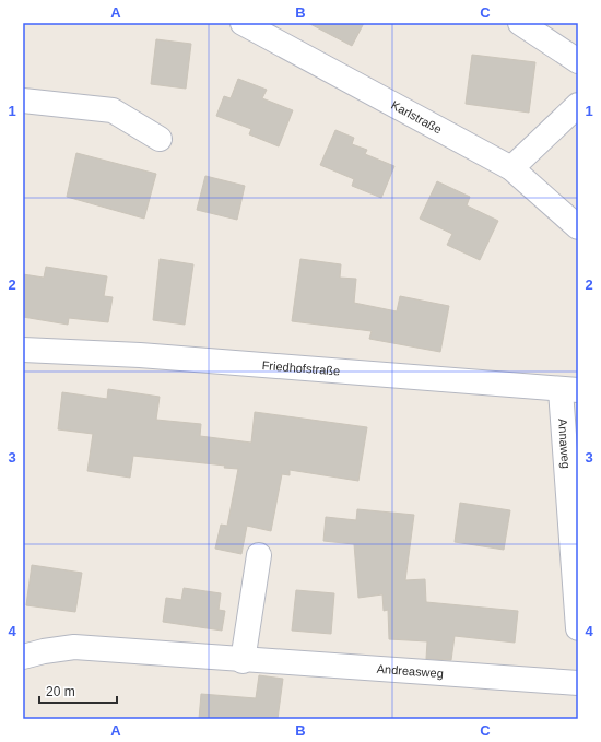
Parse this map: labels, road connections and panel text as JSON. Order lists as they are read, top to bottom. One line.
{"streets":{"street":["Karlstraße","Friedhofstraße","Annaweg","Andreasweg"]},"crossings":[["Friedhofstraße","Annaweg"]],"scale_bar":"20 m","grid":{"columns":["A","B","C"],"rows":["1","2","3","4"]}}
